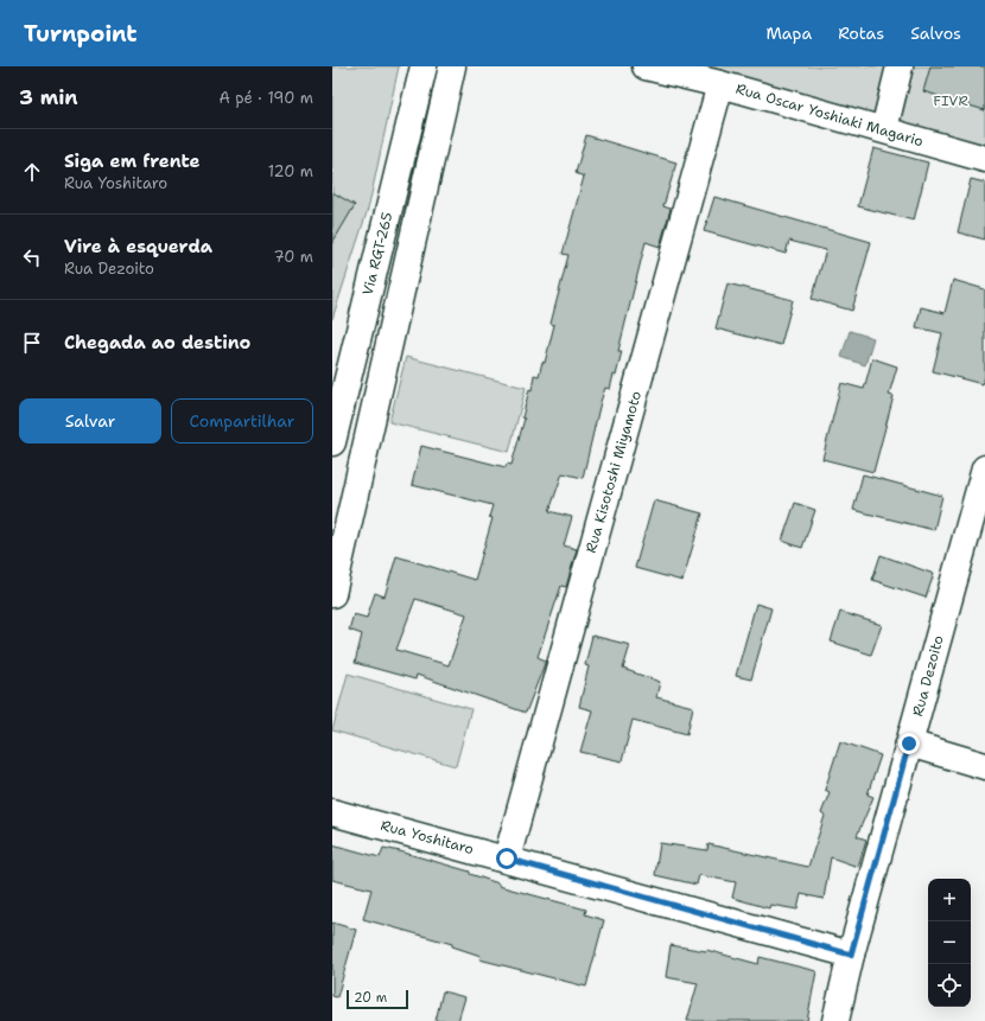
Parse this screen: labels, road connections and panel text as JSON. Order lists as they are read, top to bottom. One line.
{"streets":{"street":["Rua Oscar Yoshiaki Magario","Via RGT-265","Rua Kisotoshi Miyamoto","Rua Dezoito","Rua Yoshitaro"]},"crossings":[["Rua Oscar Yoshiaki Magario","Rua Kisotoshi Miyamoto"],["Rua Kisotoshi Miyamoto","Rua Yoshitaro"],["Rua Dezoito","Rua Yoshitaro"]],"parks":["FIVR"],"scale_bar":"20 m","page":{"header":"Turnpoint","nav":["Mapa","Rotas","Salvos"],"heading":["3 min","A pé · 190 m"],"list":[["Siga em frente","Rua Yoshitaro","120 m"],["Vire à esquerda","Rua Dezoito","70 m"],"Chegada ao destino"],"buttons":["Salvar","Compartilhar"],"map_buttons":["+","−"],"scale":"20 m"}}
